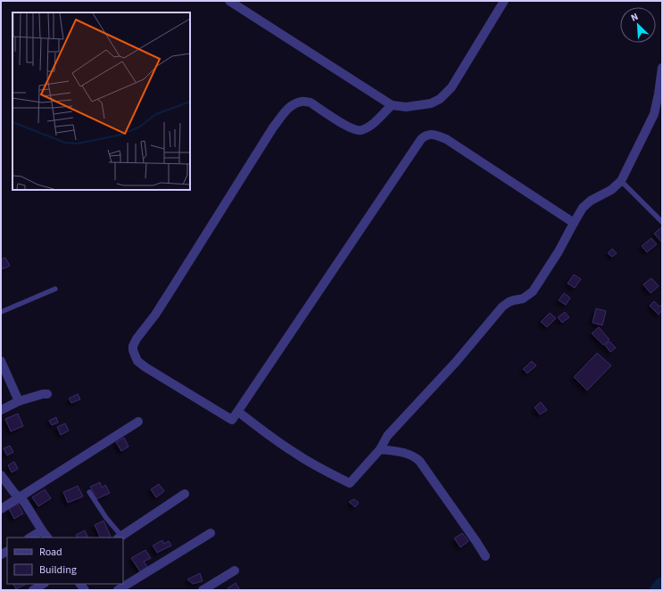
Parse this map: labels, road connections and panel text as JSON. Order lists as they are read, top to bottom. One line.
{"legend":["Road","Building"],"north":"top left"}
